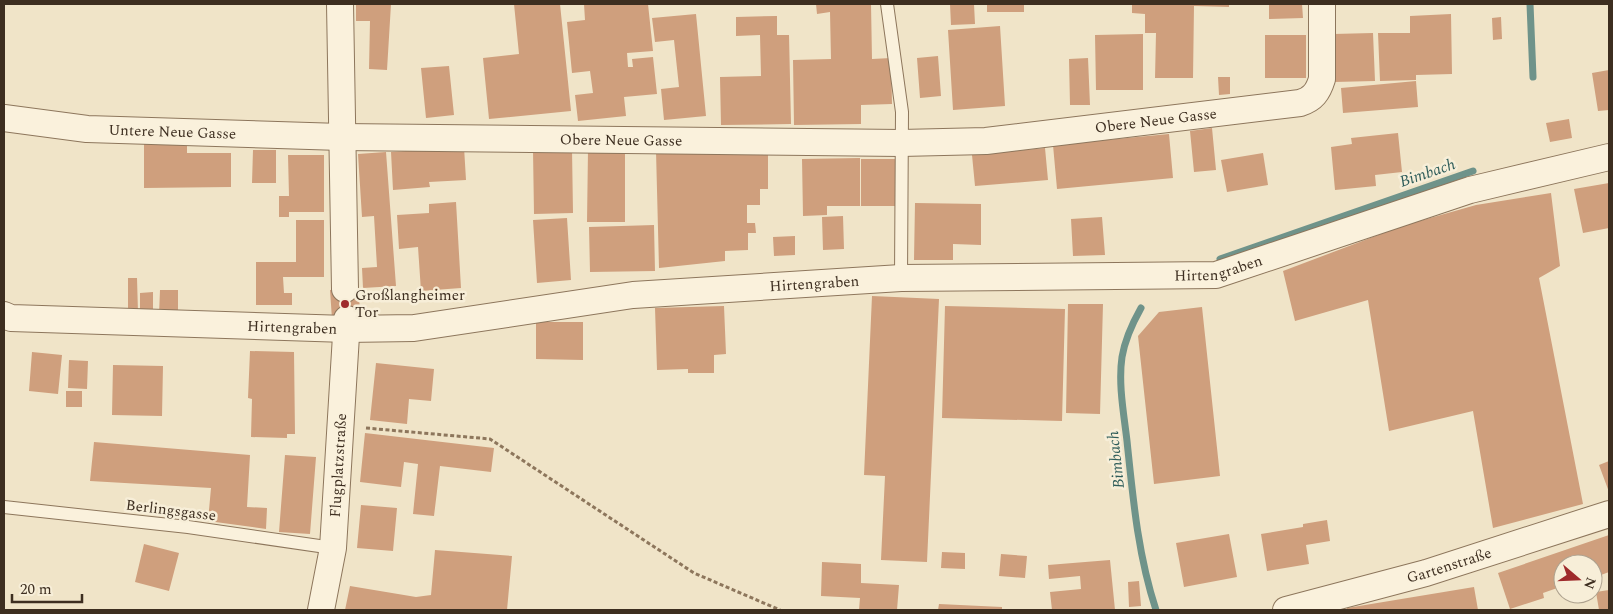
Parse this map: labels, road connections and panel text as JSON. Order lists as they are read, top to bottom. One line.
{"streets":{"street":["Obere Neue Gasse","Untere Neue Gasse","Hirtengraben","Flugplatzstraße","Gartenstraße"],"lane":["Berlingsgasse"]},"crossings":[["Obere Neue Gasse","Untere Neue Gasse"],["Hirtengraben","Flugplatzstraße"],["Flugplatzstraße","Berlingsgasse"]],"water":["Bimbach"],"places":["Großlangheimer Tor"],"scale_bar":"20 m","north":"right"}
